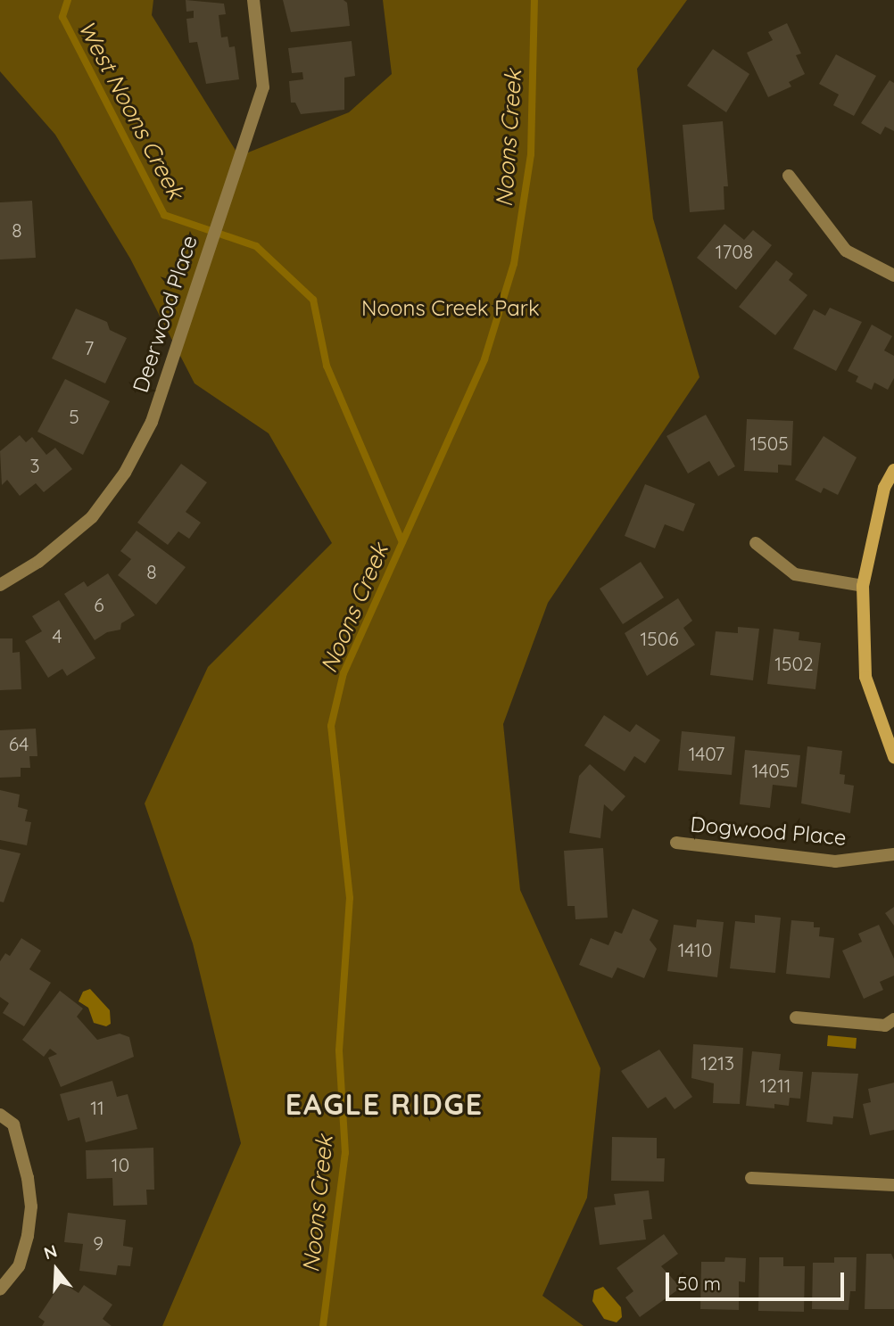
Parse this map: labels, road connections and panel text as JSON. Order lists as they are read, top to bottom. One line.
{"streets":{"street":["Deerwood Place","Dogwood Place"]},"districts":["EAGLE RIDGE"],"water":["West Noons Creek","Noons Creek"],"parks":["Noons Creek Park"],"house_numbers":["8","1708","7","5","1505","3","8","6","4","1506","1502","64","1407","1405","1410","1213","1211","11","10","9"],"scale_bar":"50 m","north":"top"}
